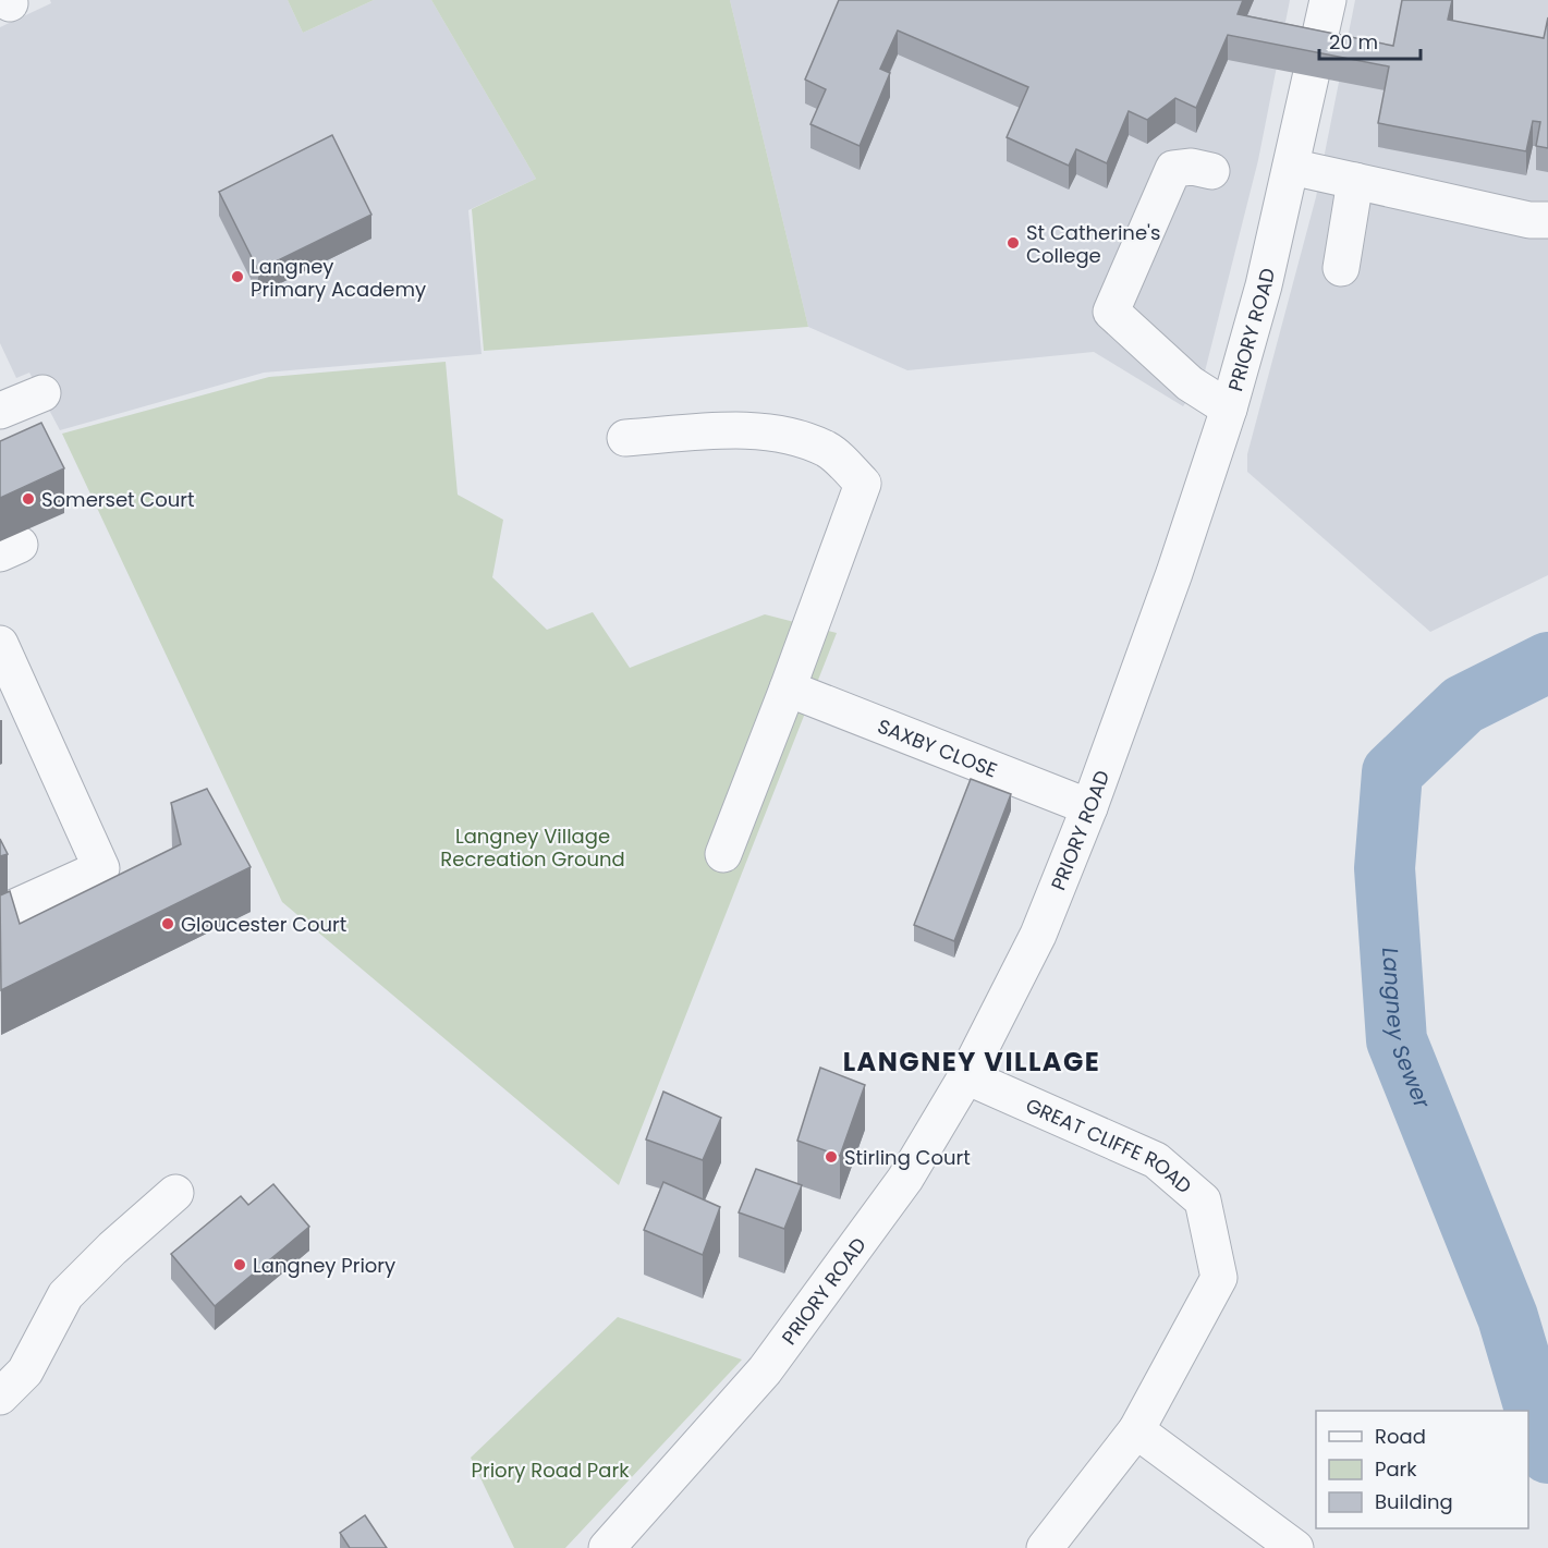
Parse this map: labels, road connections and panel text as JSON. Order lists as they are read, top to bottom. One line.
{"streets":{"street":["PRIORY ROAD","SAXBY CLOSE","GREAT CLIFFE ROAD"]},"crossings":[["PRIORY ROAD","SAXBY CLOSE"],["PRIORY ROAD","GREAT CLIFFE ROAD"]],"districts":["LANGNEY VILLAGE"],"water":["Langney Sewer"],"parks":["Langney Village Recreation Ground","Priory Road Park"],"places":["St Catherine's College","Langney Primary Academy","Somerset Court","Gloucester Court","Stirling Court","Langney Priory"],"legend":["Road","Park","Building"],"scale_bar":"20 m"}
